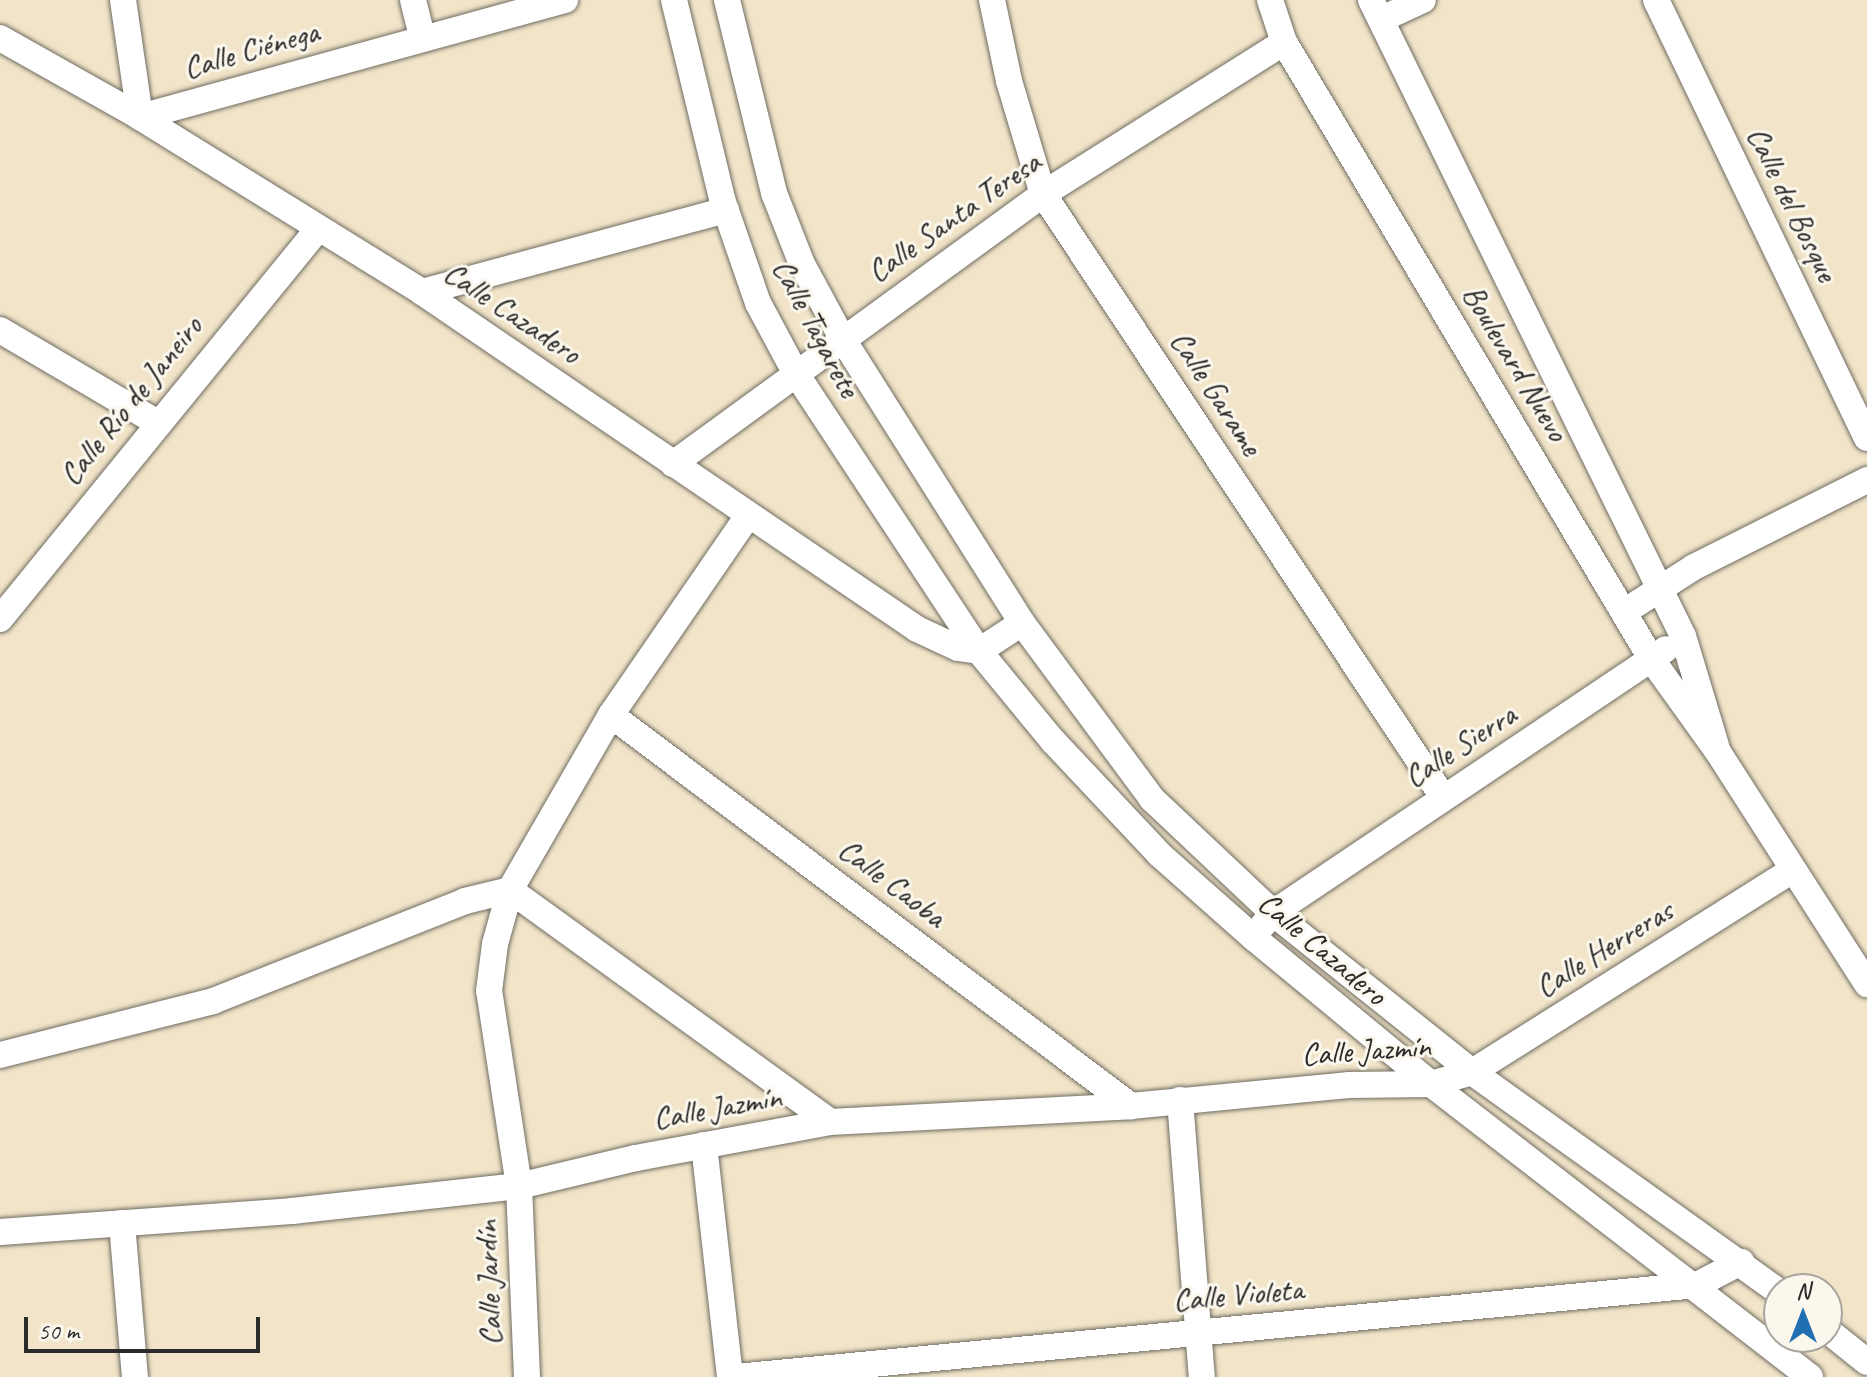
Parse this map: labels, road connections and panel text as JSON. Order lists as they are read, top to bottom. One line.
{"streets":{"street":["Calle Ciénega","Calle del Bosque","Calle Santa Teresa","Calle Cazadero","Calle Tagarete","Boulevard Nuevo","Calle Garame","Calle Río de Janeiro","Calle Sierra","Calle Caoba","Calle Herreras","Calle Jazmín","Calle Jardín","Calle Violeta"]},"crossings":[["Calle Ciénega","Calle Cazadero"],["Calle Santa Teresa","Calle Cazadero"],["Calle Santa Teresa","Calle Tagarete"],["Calle Santa Teresa","Boulevard Nuevo"],["Calle Santa Teresa","Calle Garame"],["Calle Cazadero","Calle Tagarete"],["Calle Cazadero","Calle Río de Janeiro"],["Calle Cazadero","Calle Sierra"],["Calle Cazadero","Calle Herreras"],["Calle Cazadero","Calle Jazmín"],["Calle Cazadero","Calle Jardín"],["Calle Cazadero","Calle Violeta"],["Boulevard Nuevo","Calle Sierra"],["Boulevard Nuevo","Calle Herreras"],["Calle Garame","Calle Sierra"],["Calle Caoba","Calle Jazmín"],["Calle Caoba","Calle Jardín"],["Calle Herreras","Calle Jazmín"],["Calle Jazmín","Calle Jardín"]],"scale_bar":"50 m","north":"top"}
